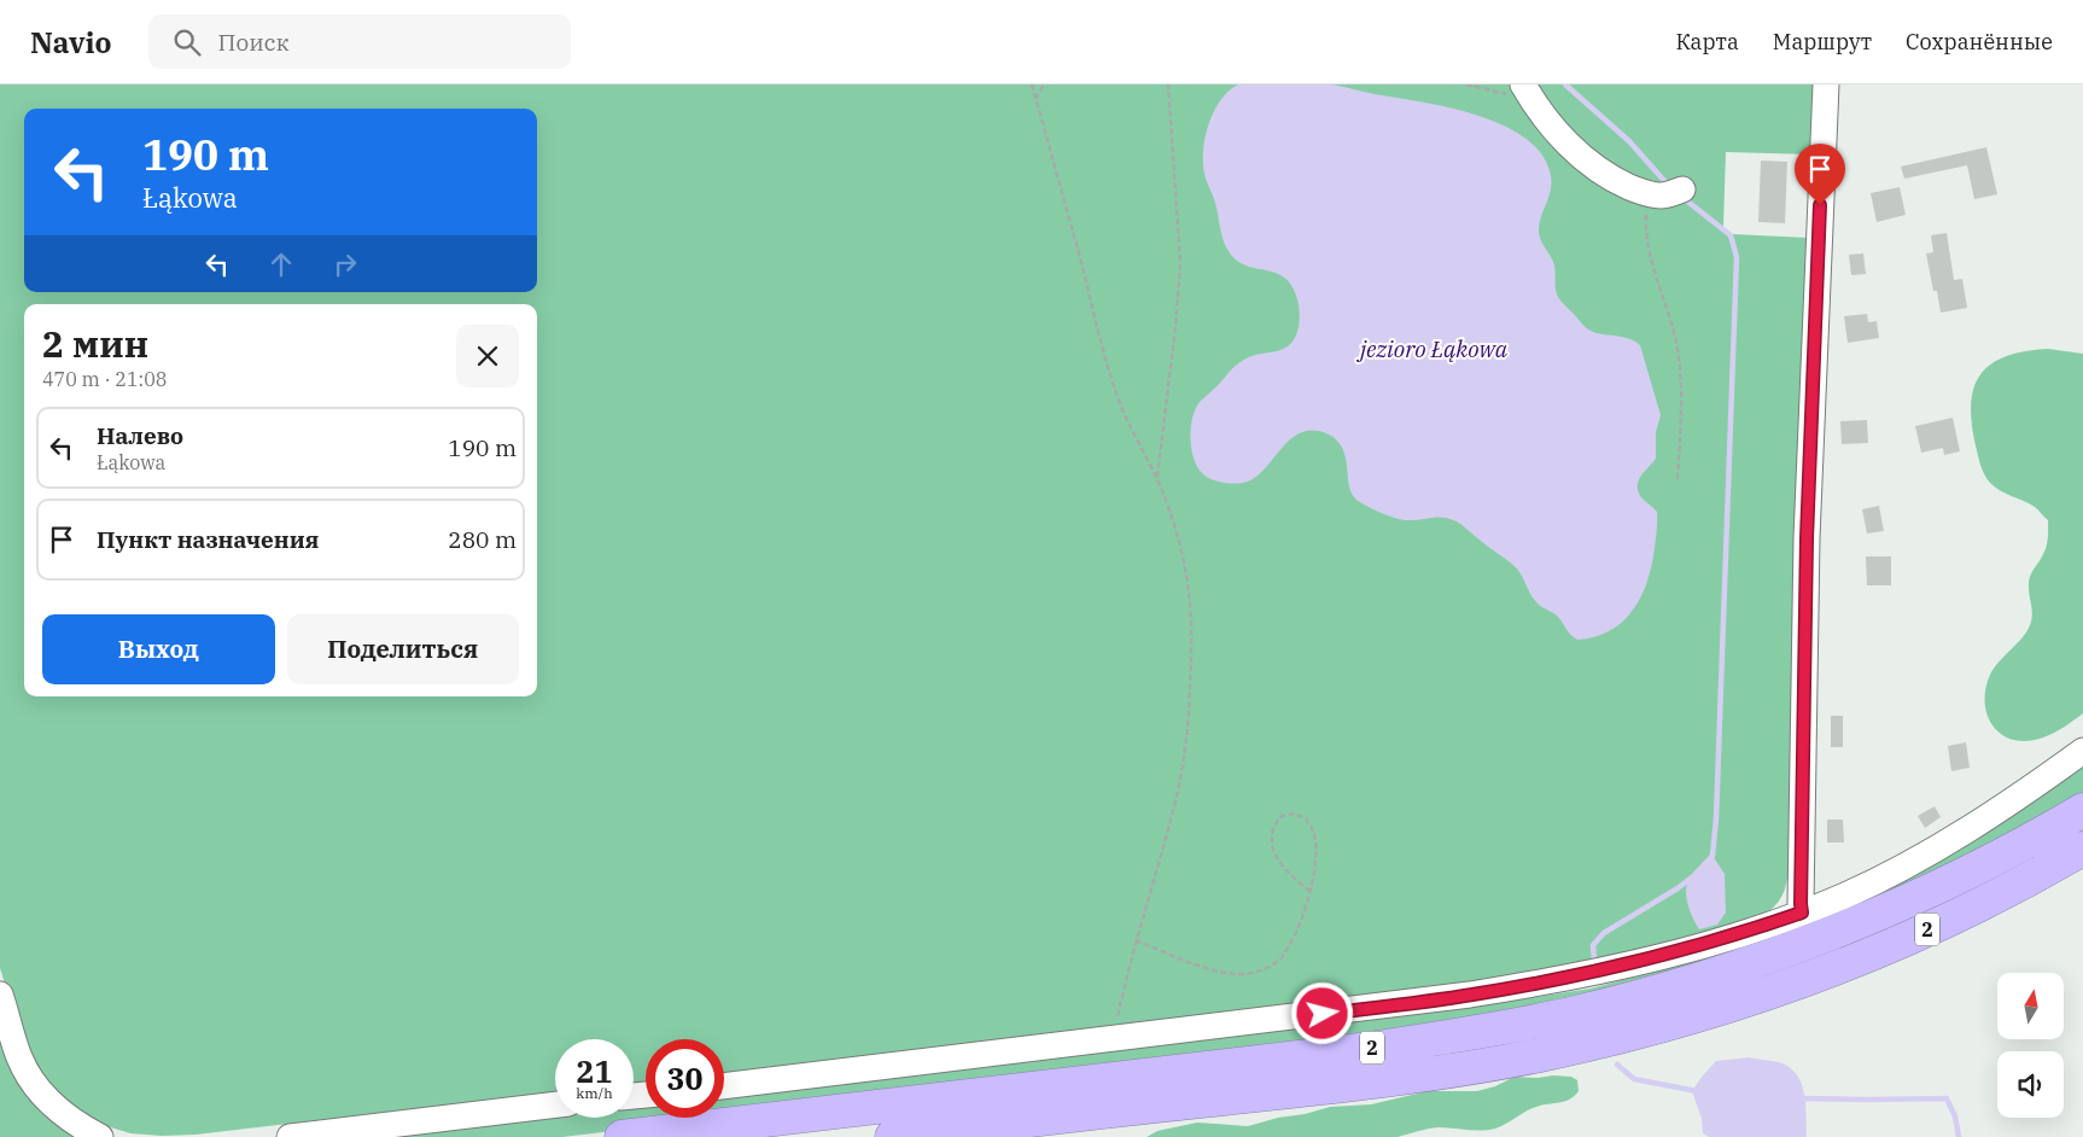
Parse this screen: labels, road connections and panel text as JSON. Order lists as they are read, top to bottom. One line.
{"streets":{"highway":["2"]},"water":["jezioro Łąkowa"],"north":"top","page":{"header":"Navio","search":"Поиск","nav":["Карта","Маршрут","Сохранённые"],"turn":["190 m","Łąkowa"],"heading":["2 мин","470 m · 21:08"],"list":[{"name":"Налево","note":"Łąkowa","value":"190 m"},{"name":"Пункт назначения","value":"280 m"}],"buttons":["Выход","Поделиться"],"speed":"21 km/h","limit":"30"}}
